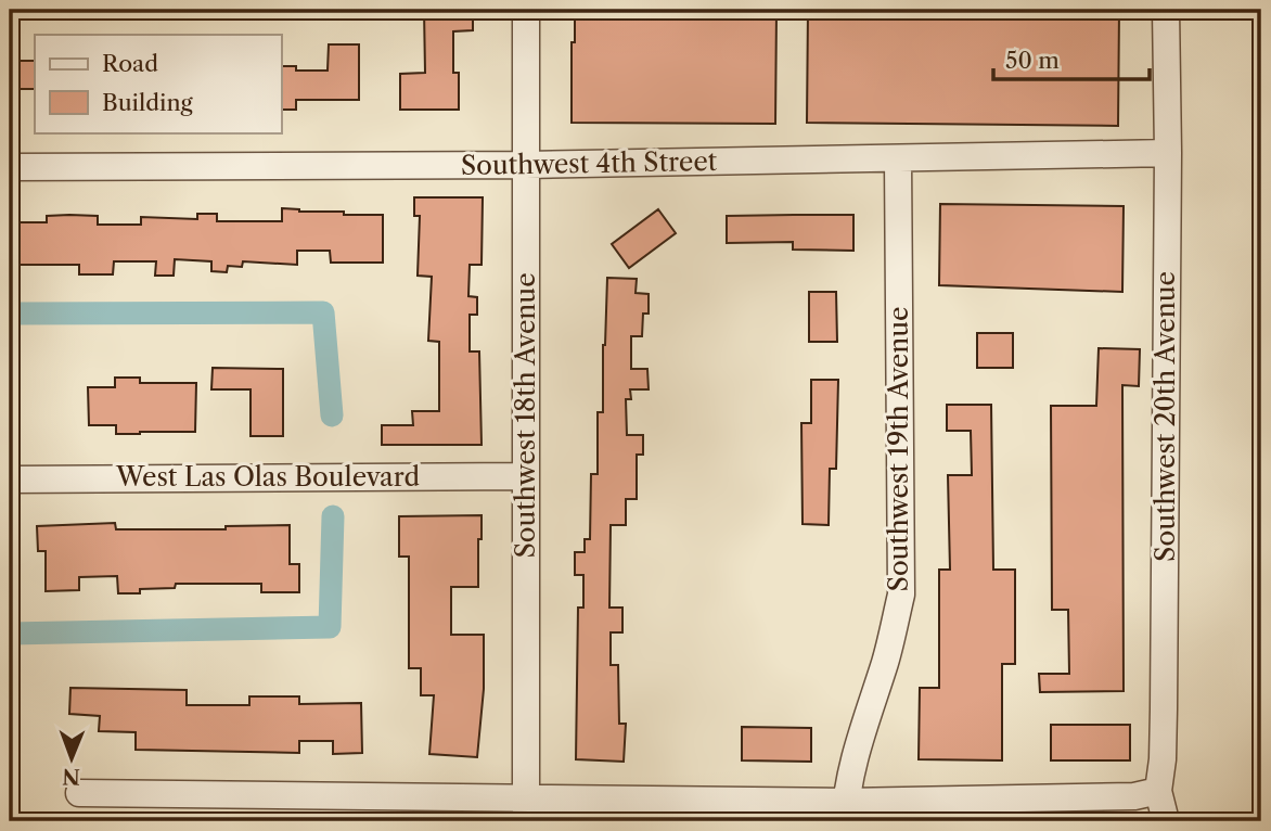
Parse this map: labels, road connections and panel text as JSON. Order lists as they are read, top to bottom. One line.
{"streets":{"street":["Southwest 4th Street","Southwest 18th Avenue","Southwest 20th Avenue","Southwest 19th Avenue","West Las Olas Boulevard"]},"crossings":[["Southwest 4th Street","Southwest 18th Avenue"],["Southwest 4th Street","Southwest 20th Avenue"],["Southwest 4th Street","Southwest 19th Avenue"],["Southwest 18th Avenue","West Las Olas Boulevard"]],"legend":["Road","Building"],"scale_bar":"50 m","north":"bottom"}
